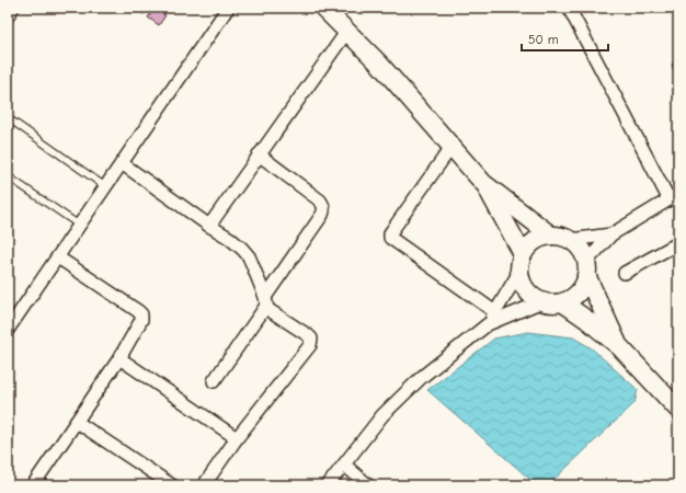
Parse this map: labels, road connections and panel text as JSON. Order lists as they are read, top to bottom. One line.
{"scale_bar":"50 m"}
